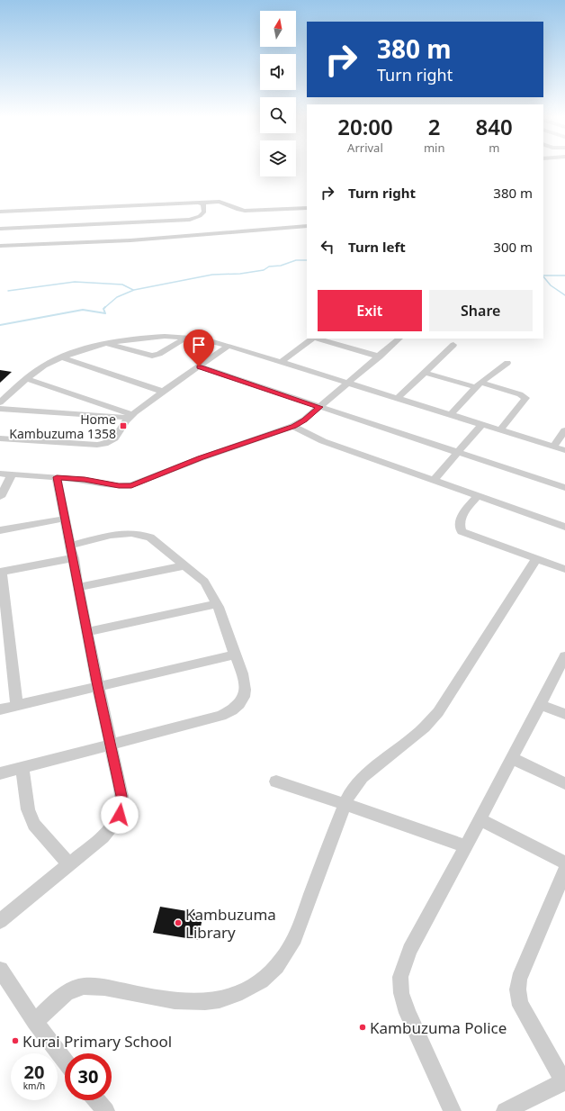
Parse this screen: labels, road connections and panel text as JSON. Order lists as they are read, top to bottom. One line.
{"places":{"transit":["Home Kambuzuma 1358"],"other":["Kambuzuma Library","Kambuzuma Police","Kurai Primary School"]},"north":"top","page":{"turn":["380 m","Turn right"],"eta":["20:00","Arrival","2","min","840","m"],"list":[{"name":"Turn right","value":"380 m"},{"name":"Turn left","value":"300 m"}],"buttons":["Exit","Share"],"speed":"20 km/h","limit":"30"}}
